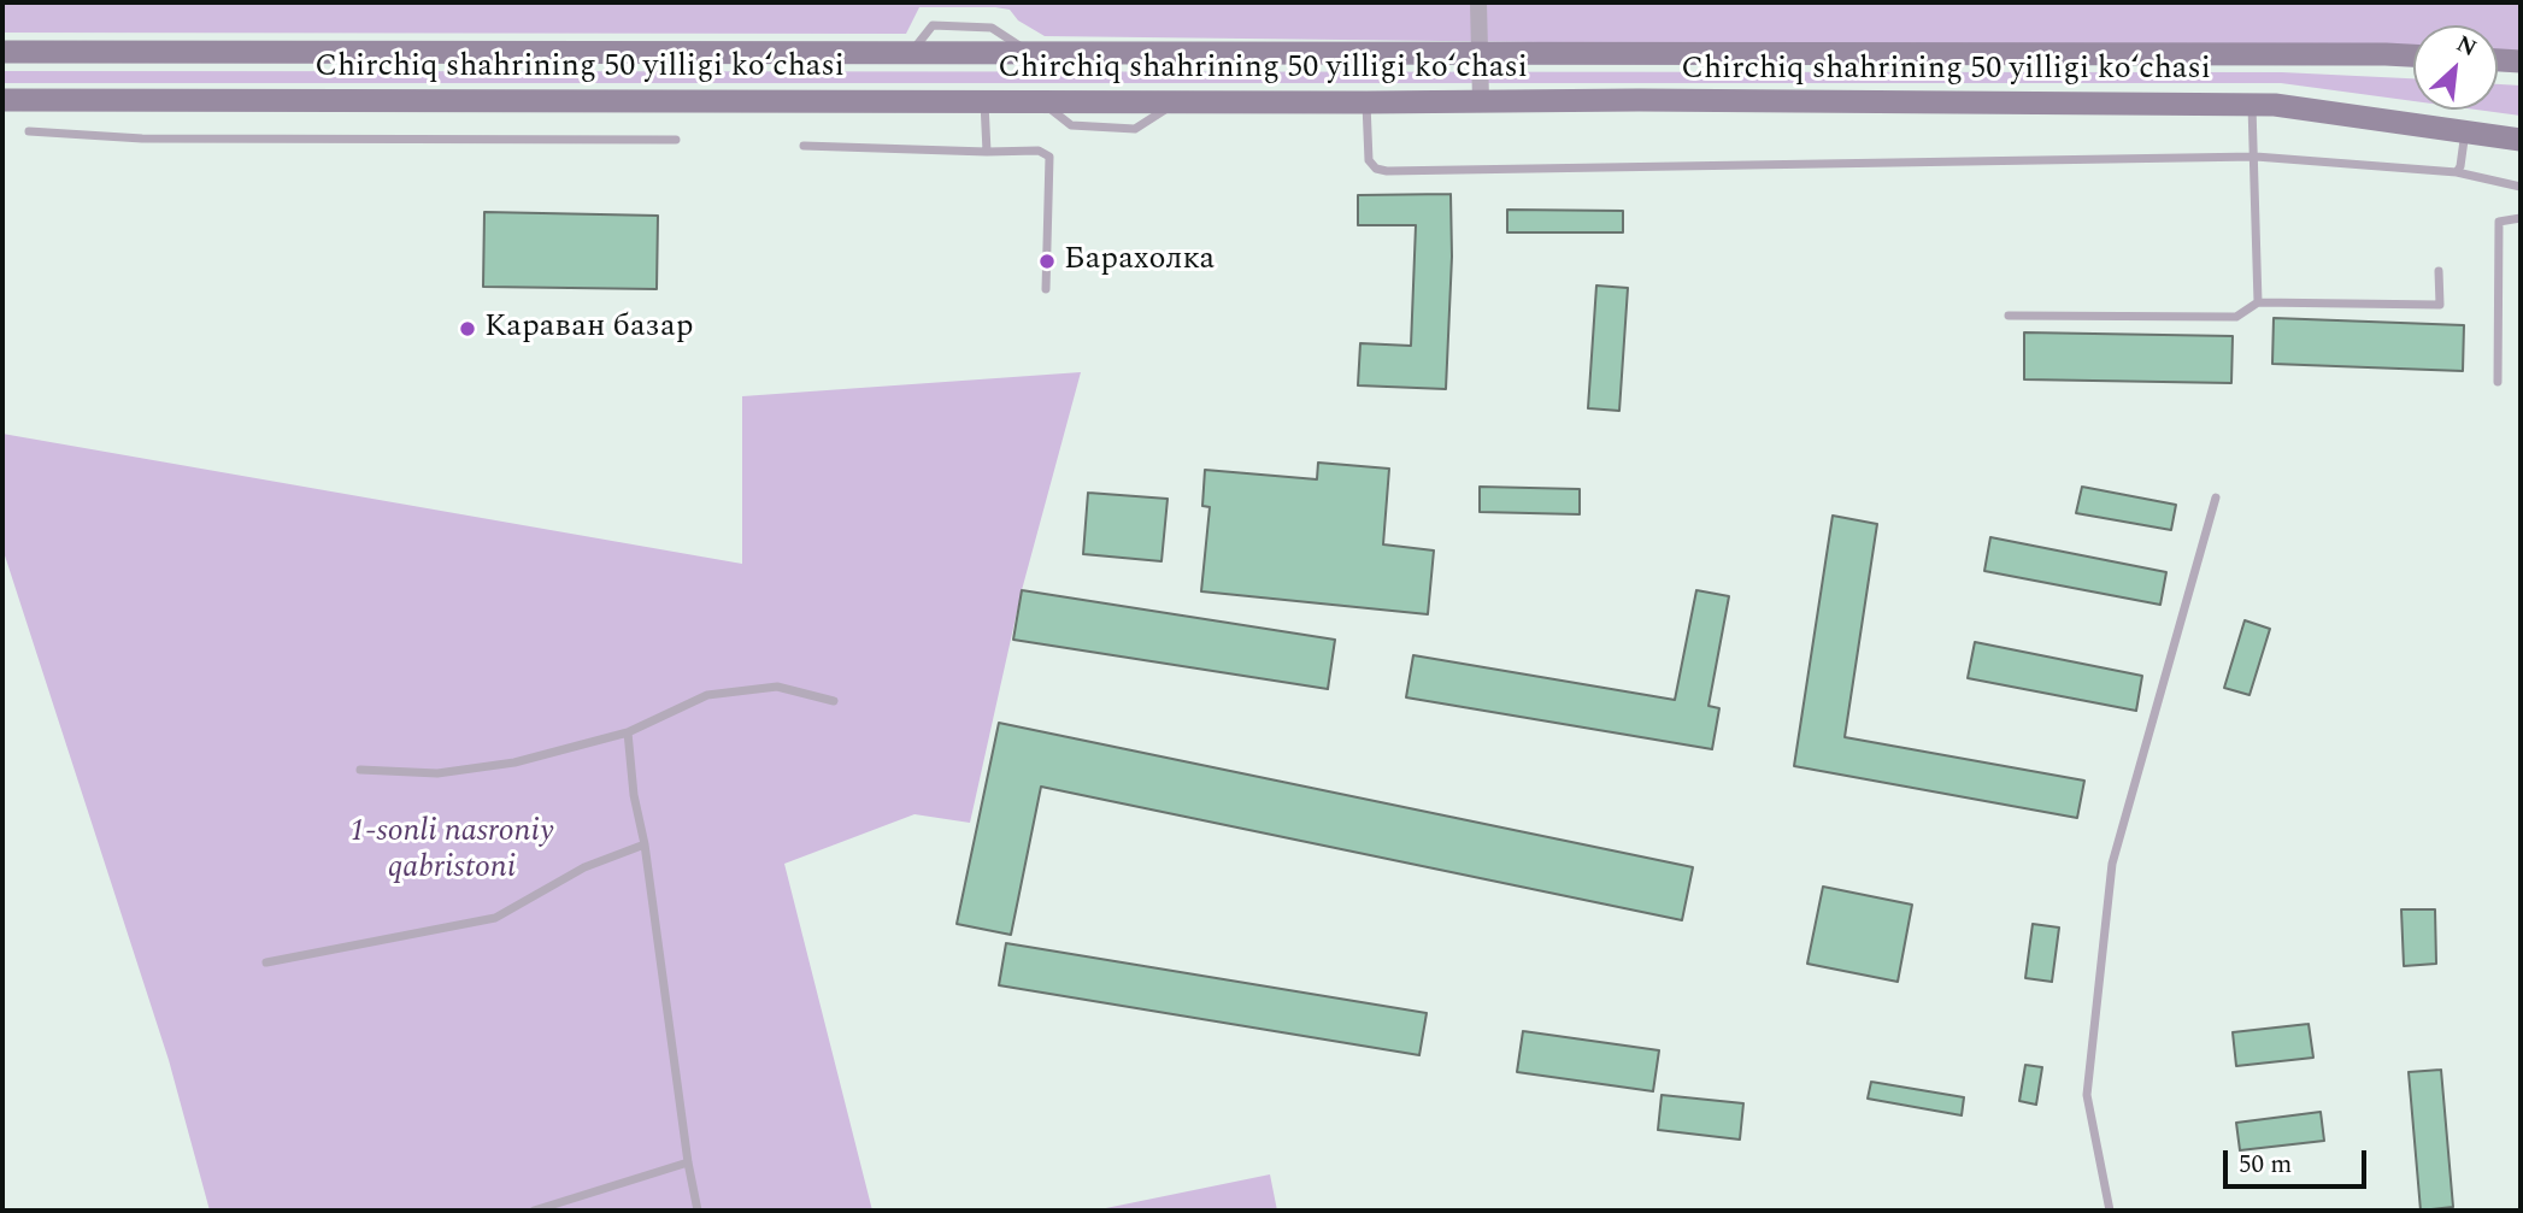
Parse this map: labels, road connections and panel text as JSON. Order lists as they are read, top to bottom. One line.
{"streets":{"main road":["Chirchiq shahrining 50 yilligi koʻchasi"]},"parks":["1-sonli nasroniy qabristoni"],"places":["Барахолка","Караван базар"],"scale_bar":"50 m","north":"top right"}
